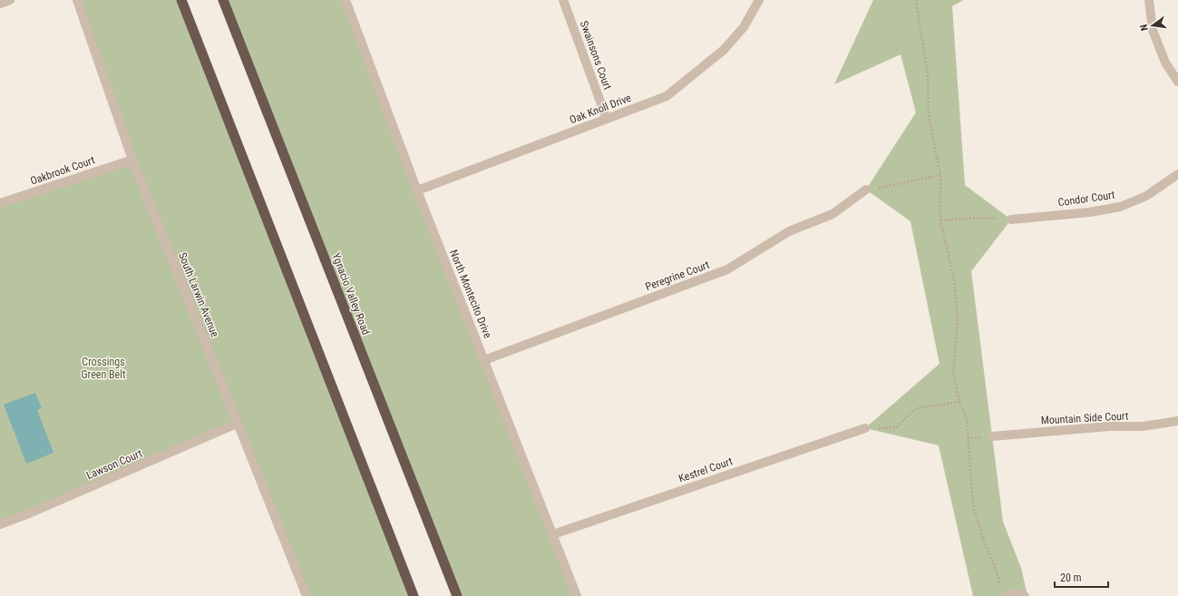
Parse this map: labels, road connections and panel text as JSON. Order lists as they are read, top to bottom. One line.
{"streets":{"highway":["Ygnacio Valley Road"],"street":["Swainsons Court","Oak Knoll Drive","Oakbrook Court","Condor Court","Peregrine Court","North Montecito Drive","South Larwin Avenue","Mountain Side Court","Lawson Court","Kestrel Court"]},"crossings":[["Swainsons Court","Oak Knoll Drive"],["Oak Knoll Drive","North Montecito Drive"],["Oakbrook Court","South Larwin Avenue"],["Peregrine Court","North Montecito Drive"],["North Montecito Drive","Kestrel Court"],["South Larwin Avenue","Lawson Court"]],"parks":["Crossings Green Belt"],"scale_bar":"20 m","north":"left"}
